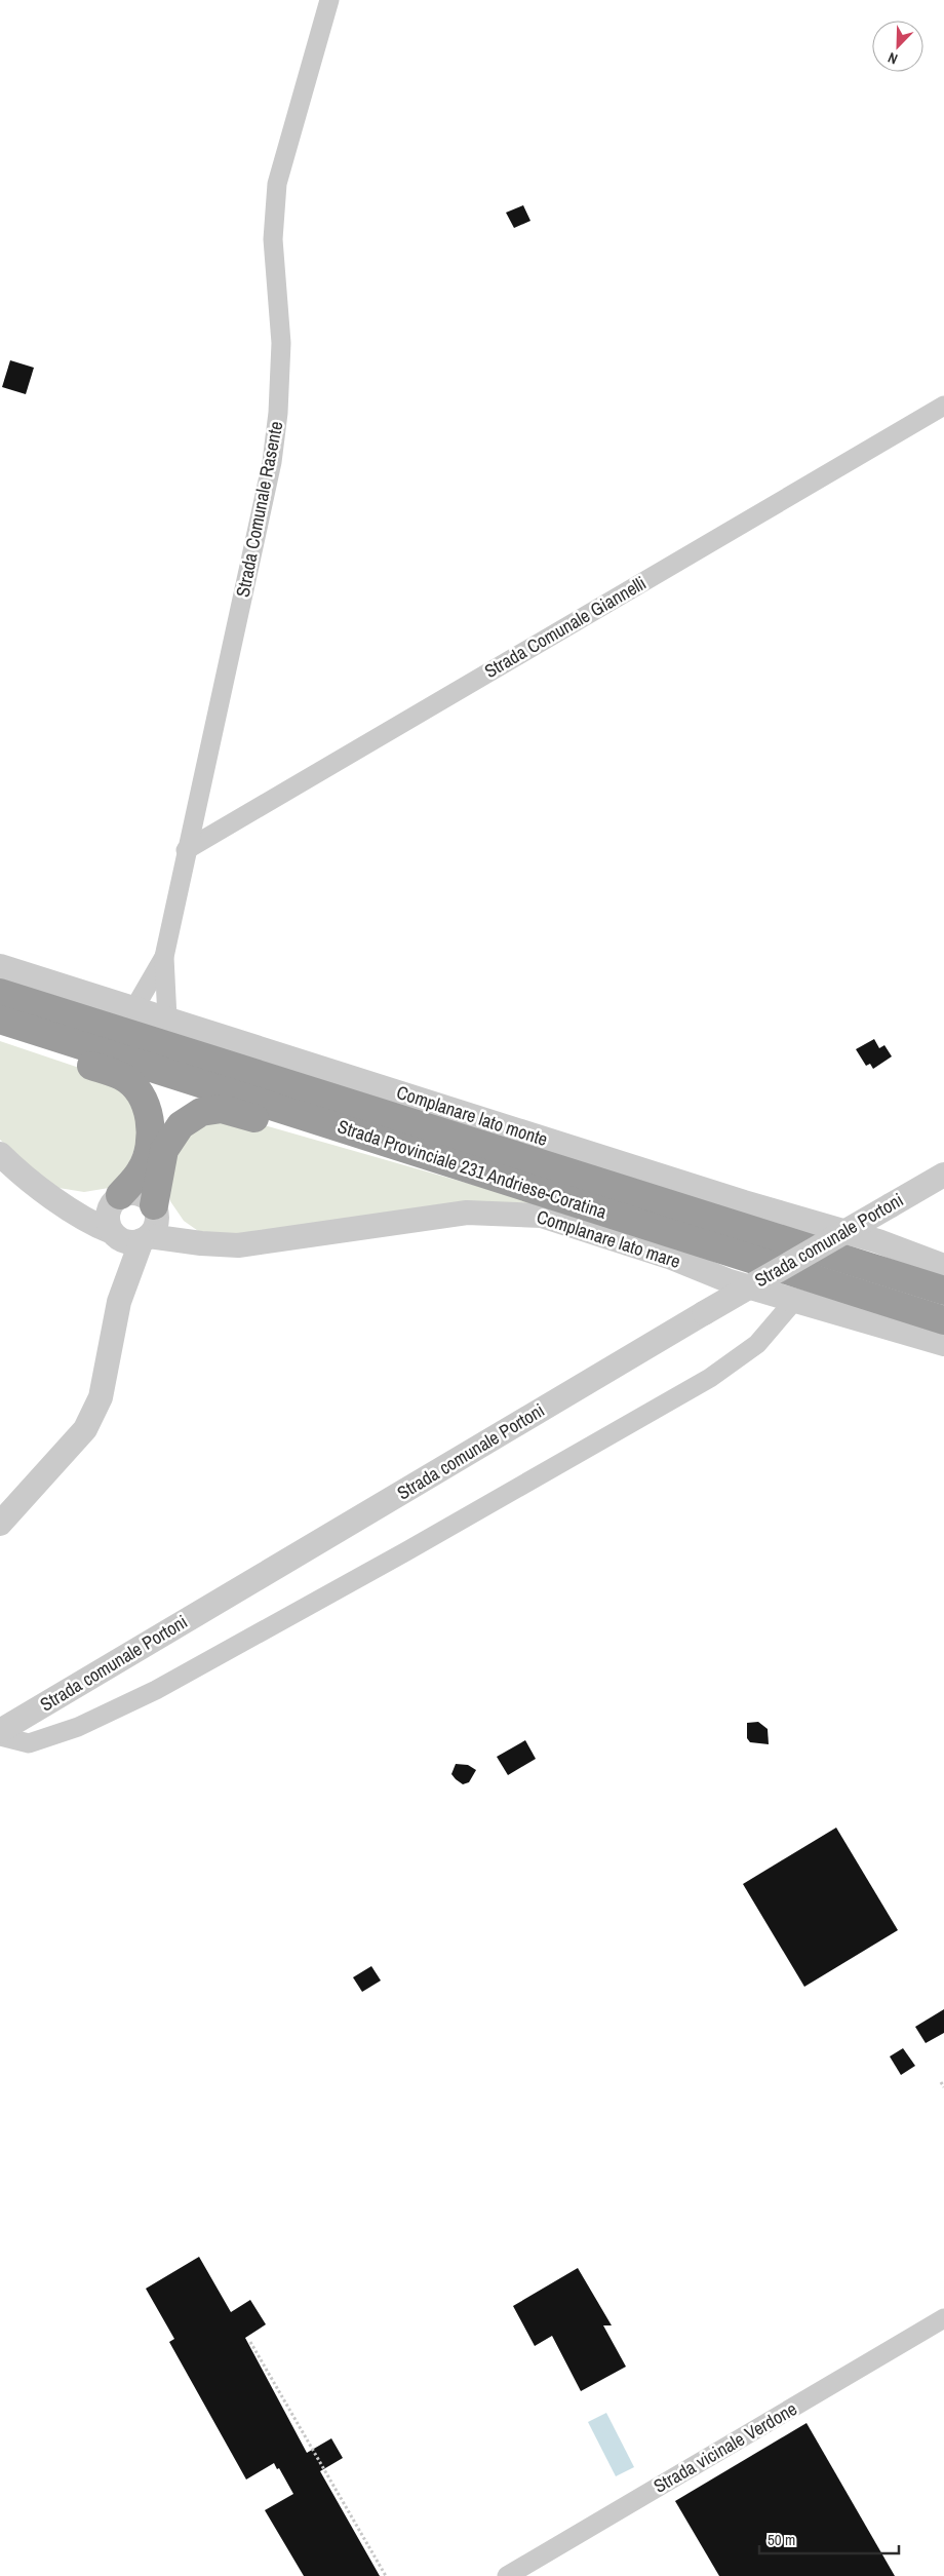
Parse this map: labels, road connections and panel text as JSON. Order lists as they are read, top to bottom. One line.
{"streets":{"highway":["Strada Provinciale 231 Andriese-Coratina"],"street":["Strada Comunale Rasente","Strada Comunale Giannelli","Complanare lato monte","Complanare lato mare","Strada comunale Portoni","Strada vicinale Verdone"]},"crossings":[["Strada Comunale Rasente","Strada Comunale Giannelli"]],"scale_bar":"50 m","north":"bottom left"}
